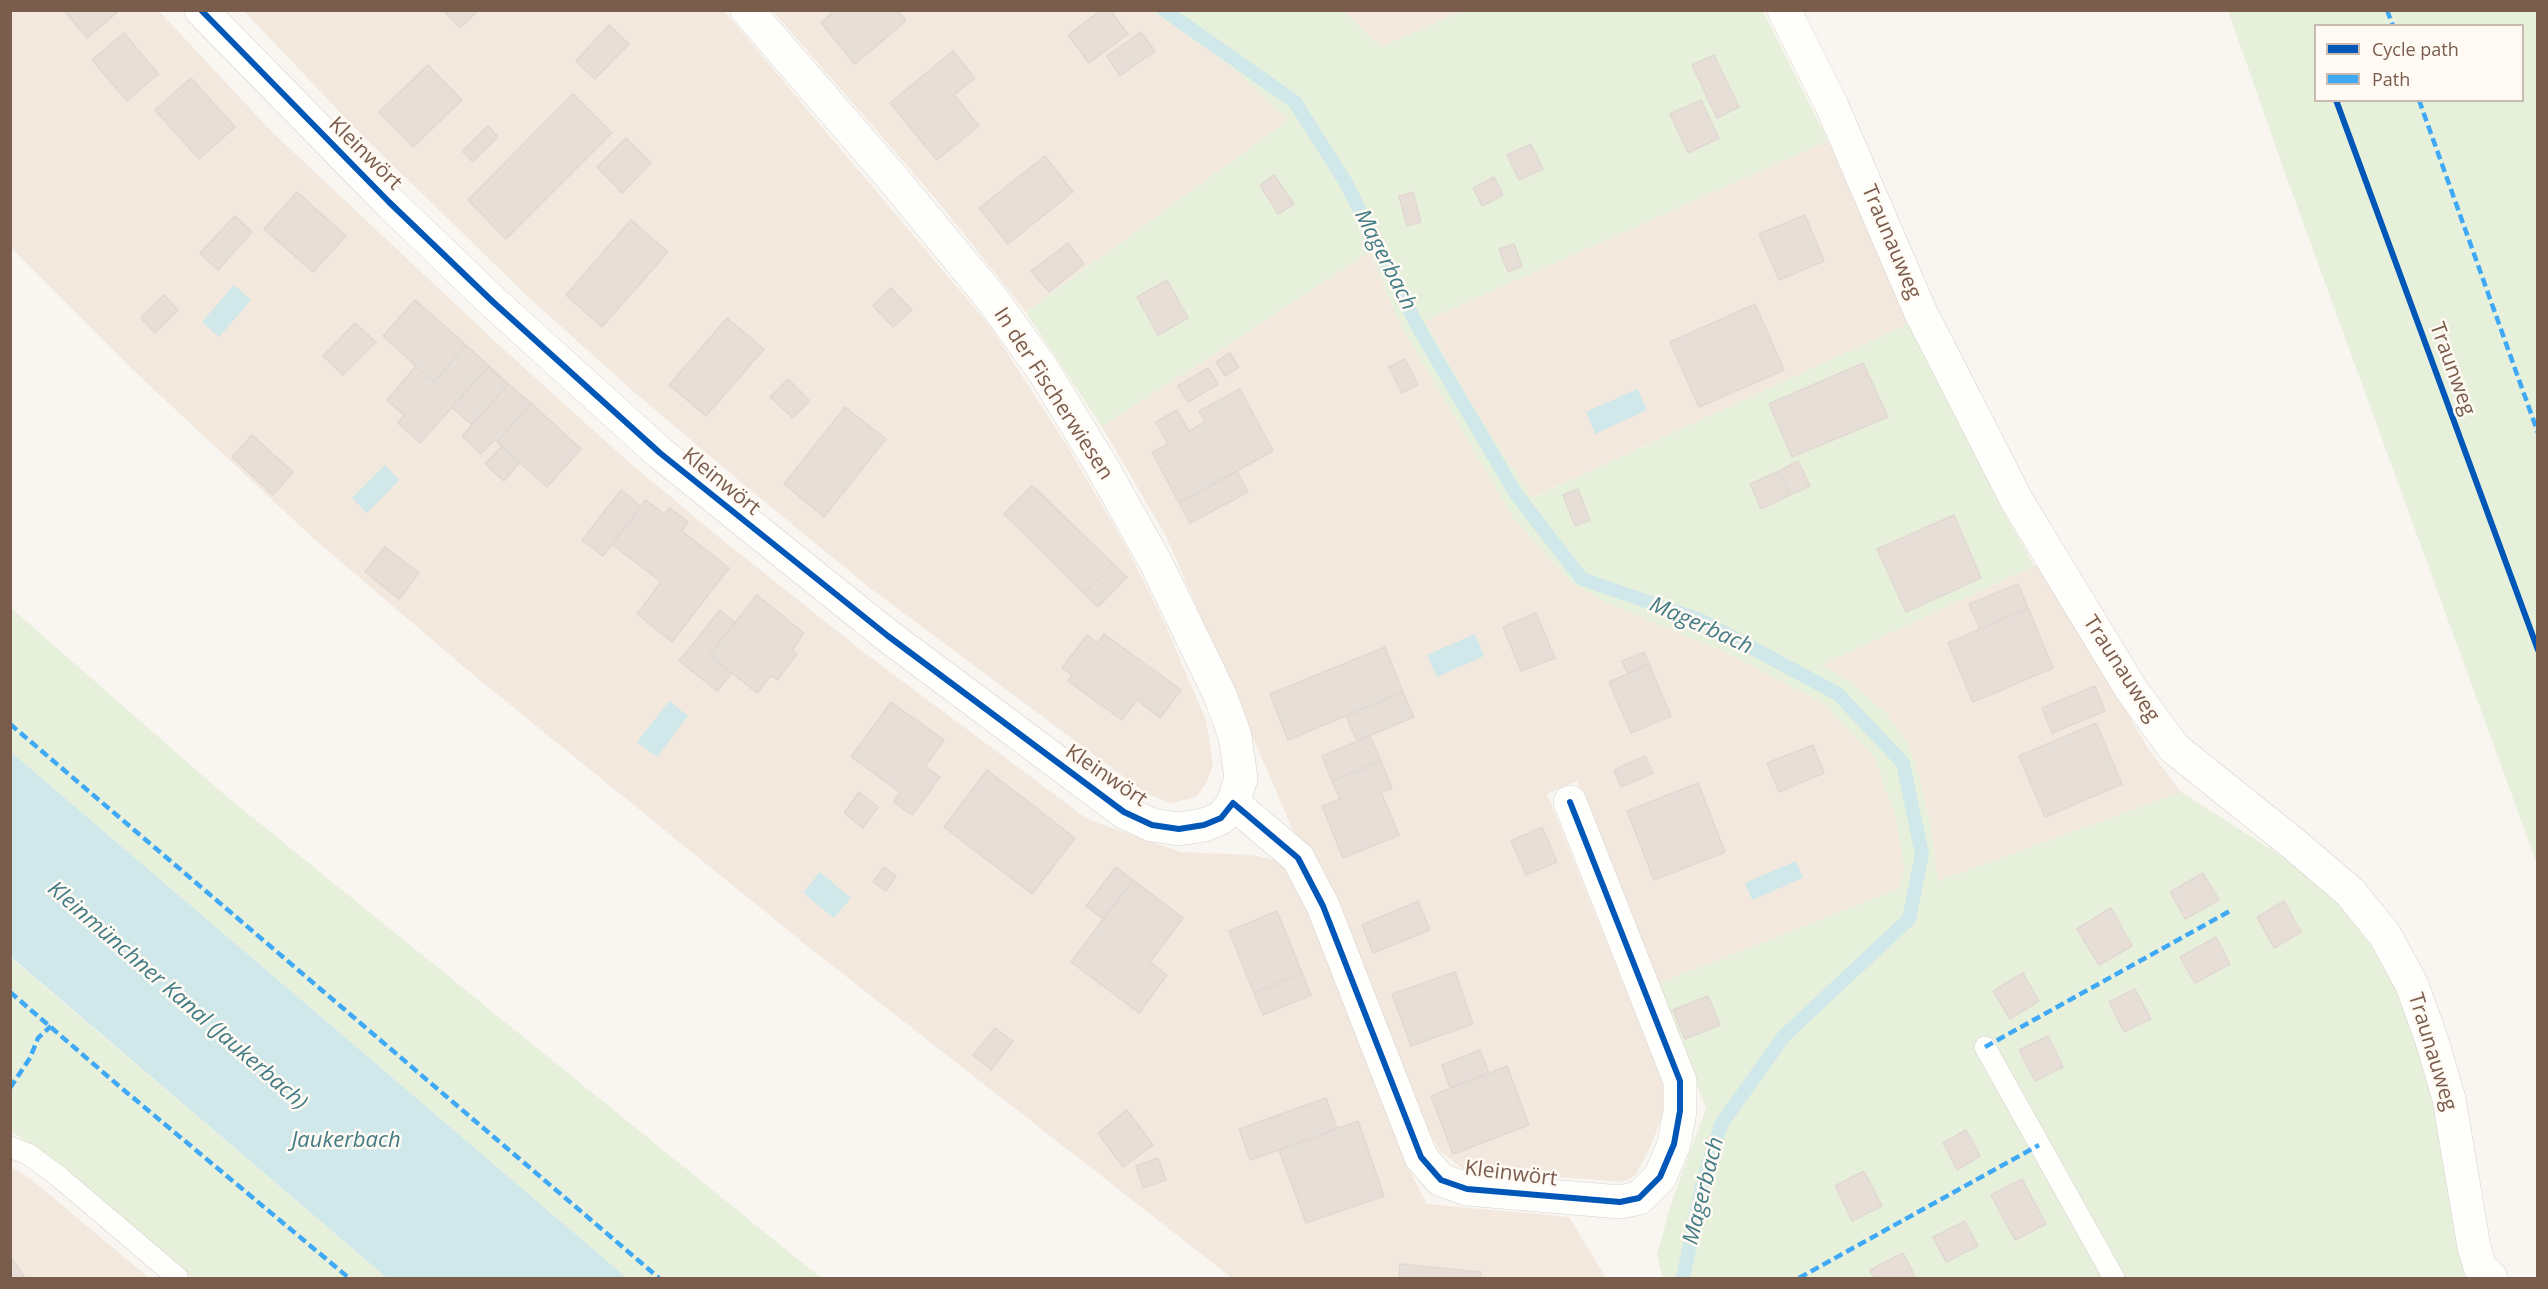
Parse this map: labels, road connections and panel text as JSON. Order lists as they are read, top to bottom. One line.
{"streets":{"street":["Kleinwört","Traunauweg","In der Fischerwiesen"],"cycle path":["Traunweg"]},"crossings":[["Kleinwört","In der Fischerwiesen"]],"water":["Magerbach","Kleinmünchner Kanal (Jaukerbach)","Jaukerbach"],"legend":["Cycle path","Path"]}
